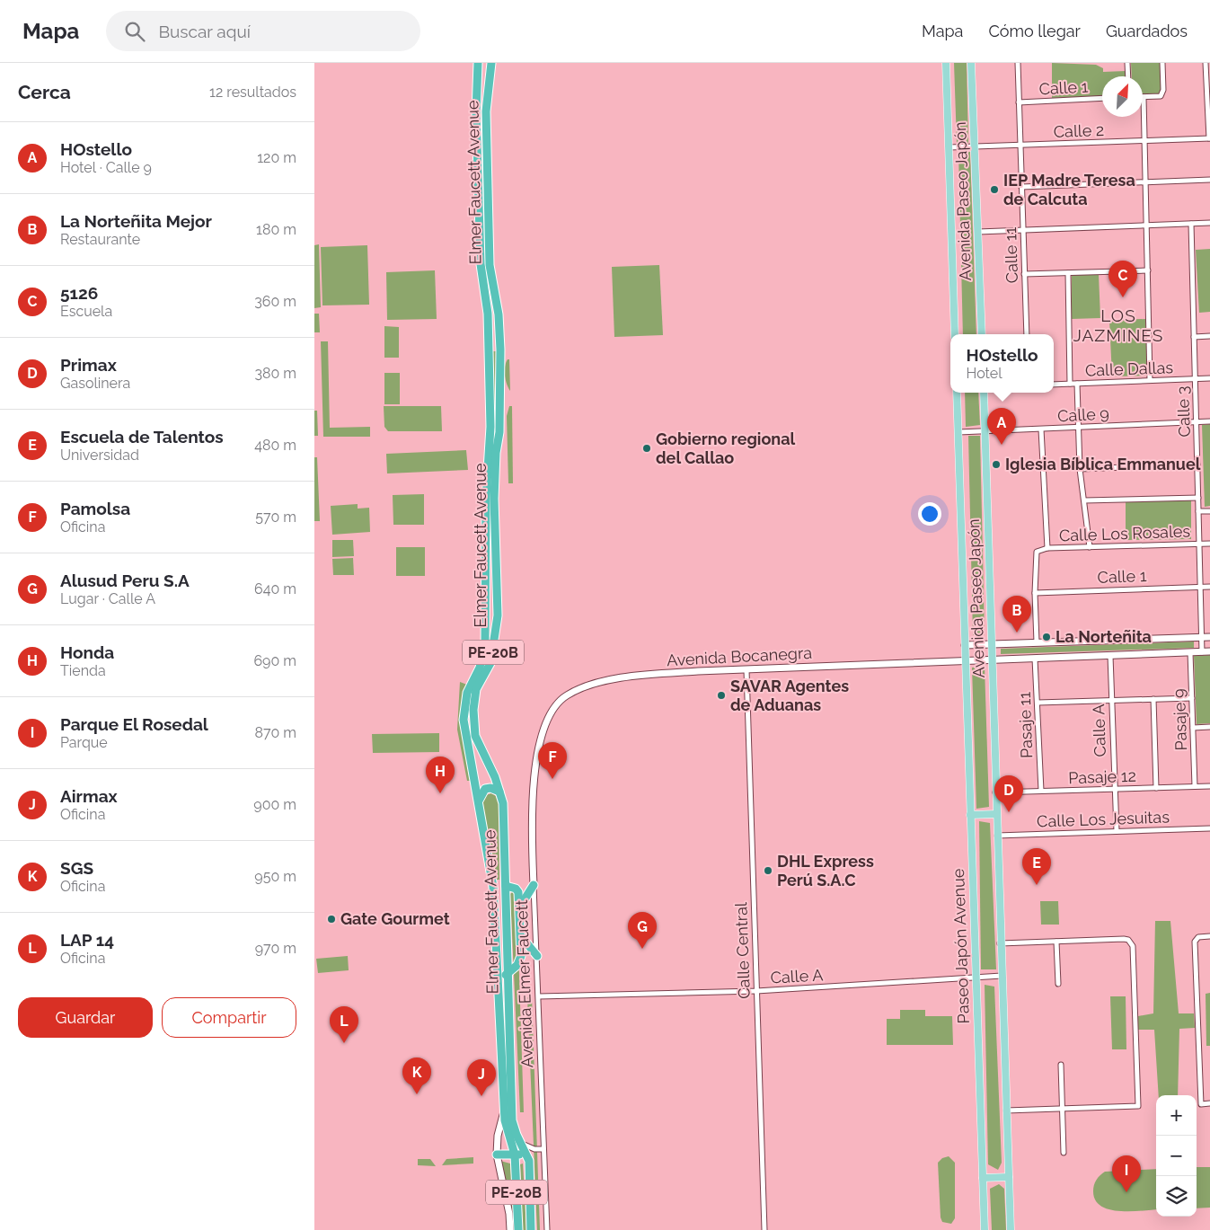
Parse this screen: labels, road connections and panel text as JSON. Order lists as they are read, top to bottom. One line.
{"streets":{"highway":["Elmer Faucett Avenue","PE-20B"],"main road":["Avenida Paseo Japón","Avenida Bocanegra","Paseo Japón Avenue","Avenida Elmer Faucett"],"street":["Calle 1","Calle 2","Calle 11","Calle Dallas","Calle 3","Calle 9","Calle Los Rosales","Pasaje 9","Pasaje 11","Calle A","Pasaje 12","Calle Los Jesuitas","Calle Central"]},"crossings":[["Calle 1","Calle 11"],["Calle 1","Calle 3"],["Calle 1","Calle Los Rosales"],["Calle 2","Avenida Paseo Japón"],["Calle 2","Calle 11"],["Avenida Paseo Japón","Calle 9"],["Avenida Paseo Japón","Avenida Bocanegra"],["Avenida Paseo Japón","Pasaje 12"],["Avenida Paseo Japón","Paseo Japón Avenue"],["Calle Dallas","Calle 3"],["Calle 3","Calle 9"],["Calle 3","Calle Los Rosales"],["Calle 3","Avenida Bocanegra"],["Avenida Bocanegra","Pasaje 9"],["Avenida Bocanegra","Pasaje 11"],["Avenida Bocanegra","Calle A"],["Avenida Bocanegra","Paseo Japón Avenue"],["Avenida Bocanegra","Calle Central"],["Avenida Bocanegra","Avenida Elmer Faucett"],["Pasaje 9","Pasaje 12"],["Pasaje 11","Pasaje 12"],["Calle A","Pasaje 12"],["Calle A","Calle Los Jesuitas"],["Calle A","Paseo Japón Avenue"],["Calle A","Calle Central"],["Calle A","Avenida Elmer Faucett"]],"districts":["LOS JAZMINES"],"places":["IEP Madre Teresa de Calcuta","Gobierno regional del Callao","Iglesia Bíblica Emmanuel","La Norteñita","SAVAR Agentes de Aduanas","DHL Express Perú S.A.C","Gate Gourmet"],"north":"top right","page":{"header":"Mapa","search":"Buscar aquí","nav":["Mapa","Cómo llegar","Guardados"],"heading":["Cerca","12 resultados"],"list":[{"mark":"A","name":"HOstello","note":"Hotel · Calle 9","value":"120 m"},{"mark":"B","name":"La Norteñita Mejor","note":"Restaurante","value":"180 m"},{"mark":"C","name":"5126","note":"Escuela","value":"360 m"},{"mark":"D","name":"Primax","note":"Gasolinera","value":"380 m"},{"mark":"E","name":"Escuela de Talentos","note":"Universidad","value":"480 m"},{"mark":"F","name":"Pamolsa","note":"Oficina","value":"570 m"},{"mark":"G","name":"Alusud Peru S.A","note":"Lugar · Calle A","value":"640 m"},{"mark":"H","name":"Honda","note":"Tienda","value":"690 m"},{"mark":"I","name":"Parque El Rosedal","note":"Parque","value":"870 m"},{"mark":"J","name":"Airmax","note":"Oficina","value":"900 m"},{"mark":"K","name":"SGS","note":"Oficina","value":"950 m"},{"mark":"L","name":"LAP 14","note":"Oficina","value":"970 m"}],"pins":["C","A","B","F","H","D","E","G","L","K","J","I"],"popup":["HOstello","Hotel"],"buttons":["Guardar","Compartir"],"map_buttons":["+","−"]}}
